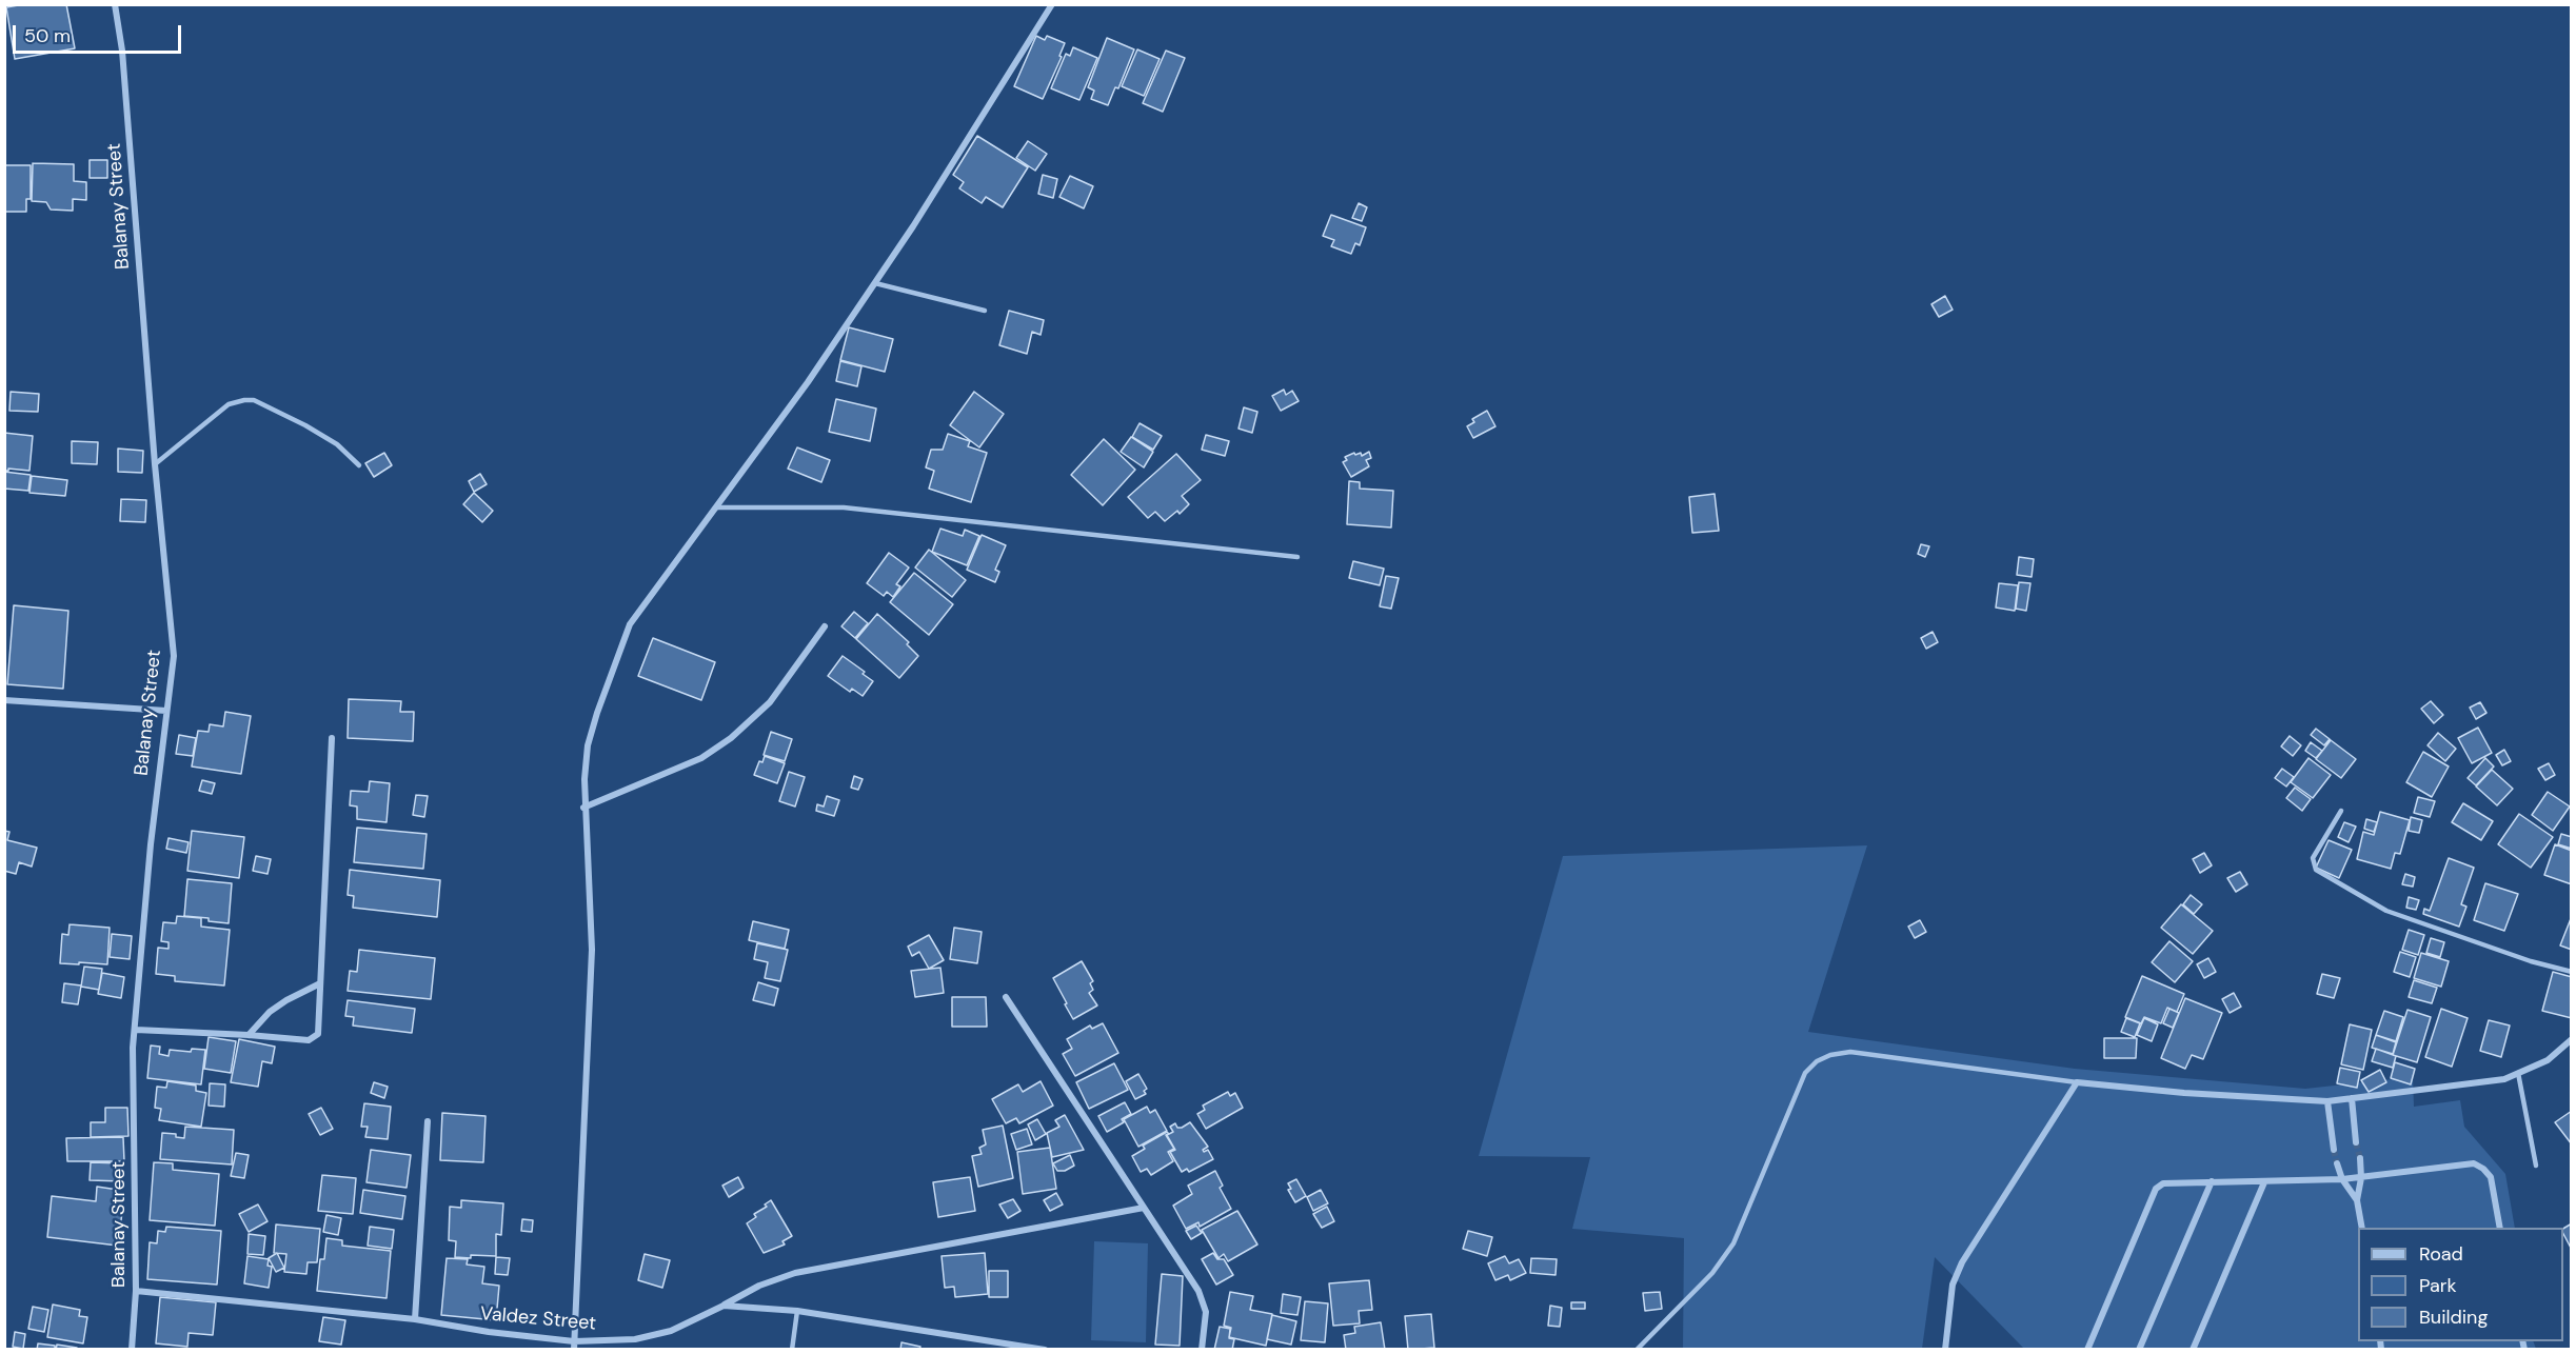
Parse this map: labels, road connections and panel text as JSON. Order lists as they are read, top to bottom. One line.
{"streets":{"street":["Balanay Street","Valdez Street"]},"crossings":[["Balanay Street","Valdez Street"]],"legend":["Road","Park","Building"],"scale_bar":"50 m"}
